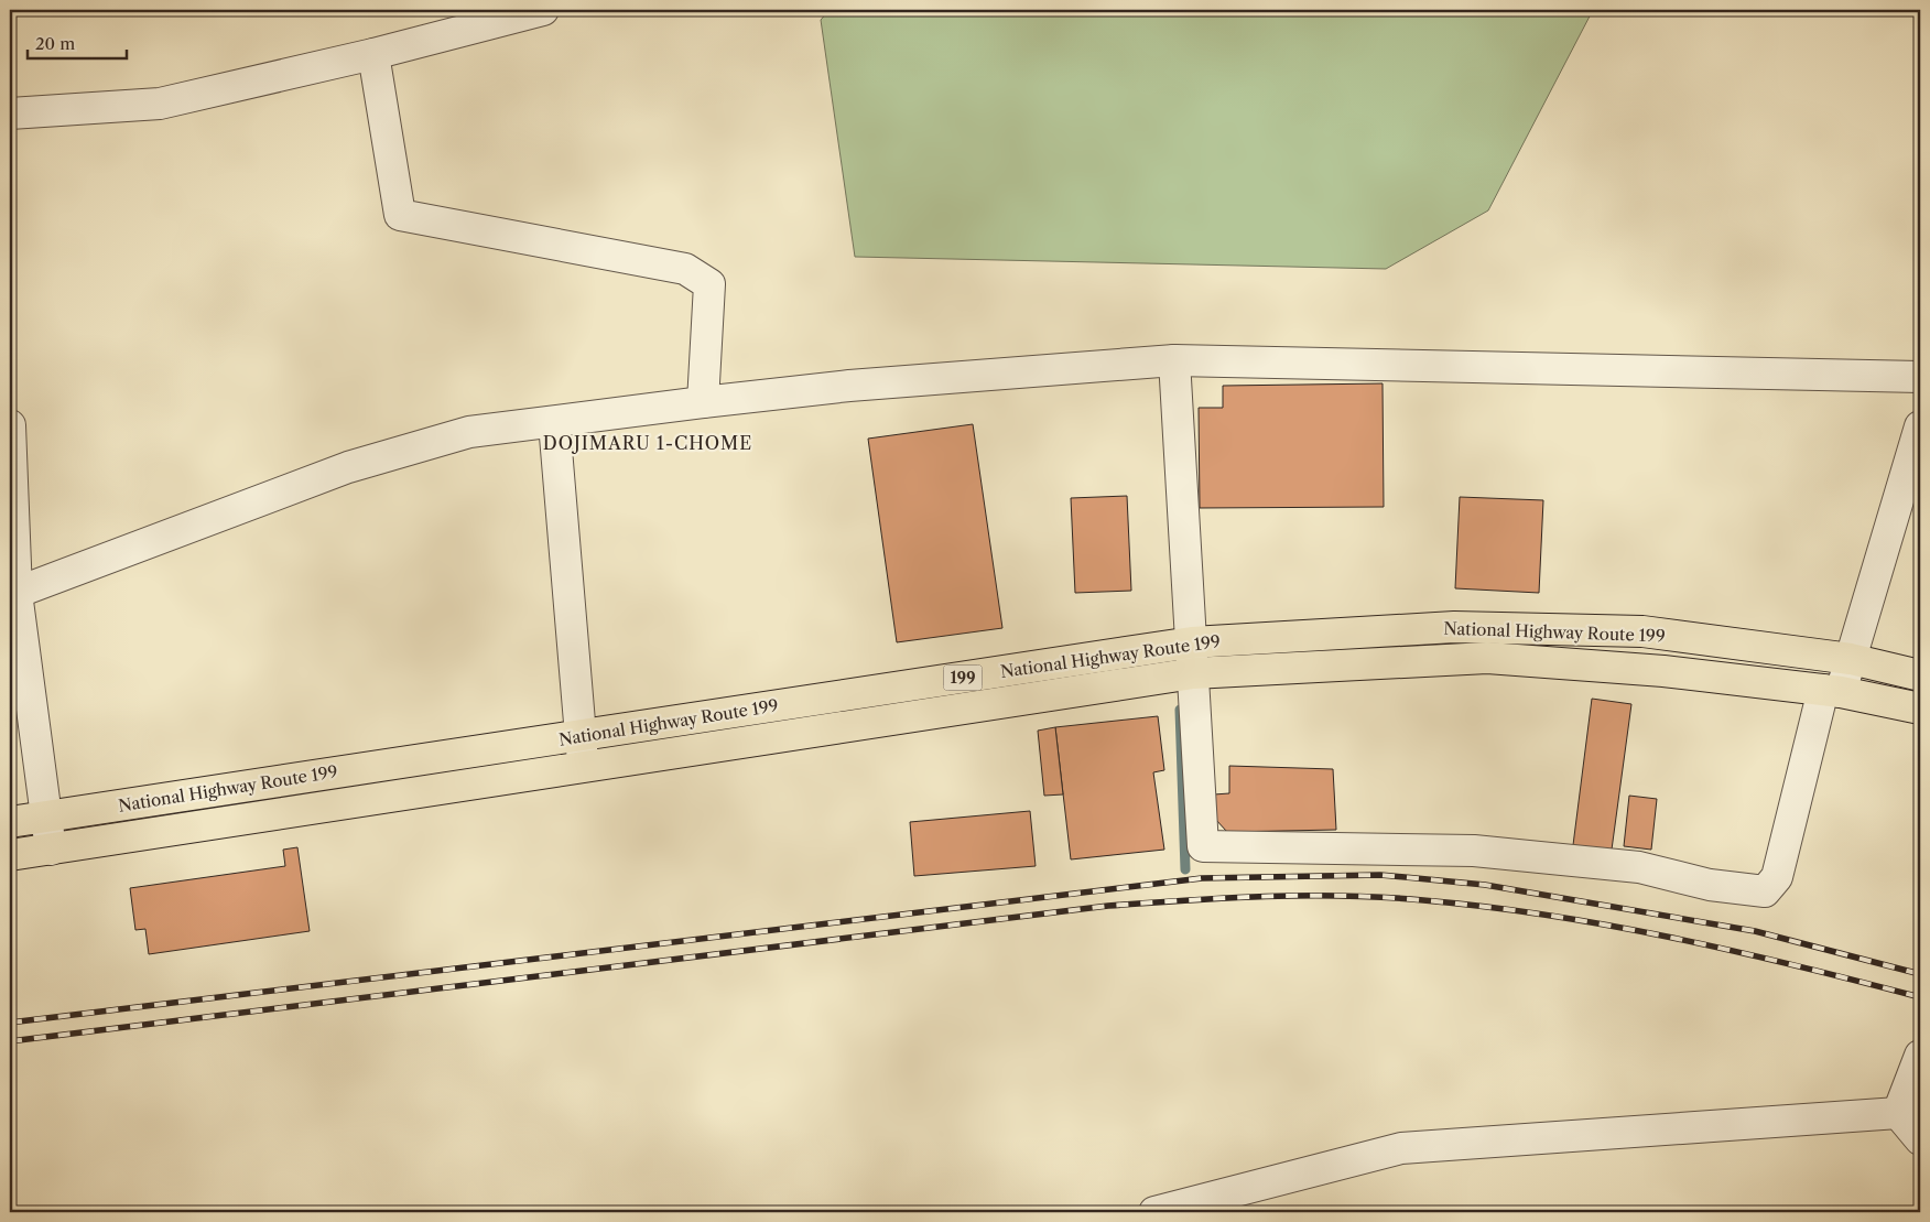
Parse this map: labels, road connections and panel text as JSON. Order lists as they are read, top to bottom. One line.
{"streets":{"highway":["National Highway Route 199","199"]},"districts":["DOJIMARU 1-CHOME"],"scale_bar":"20 m"}
